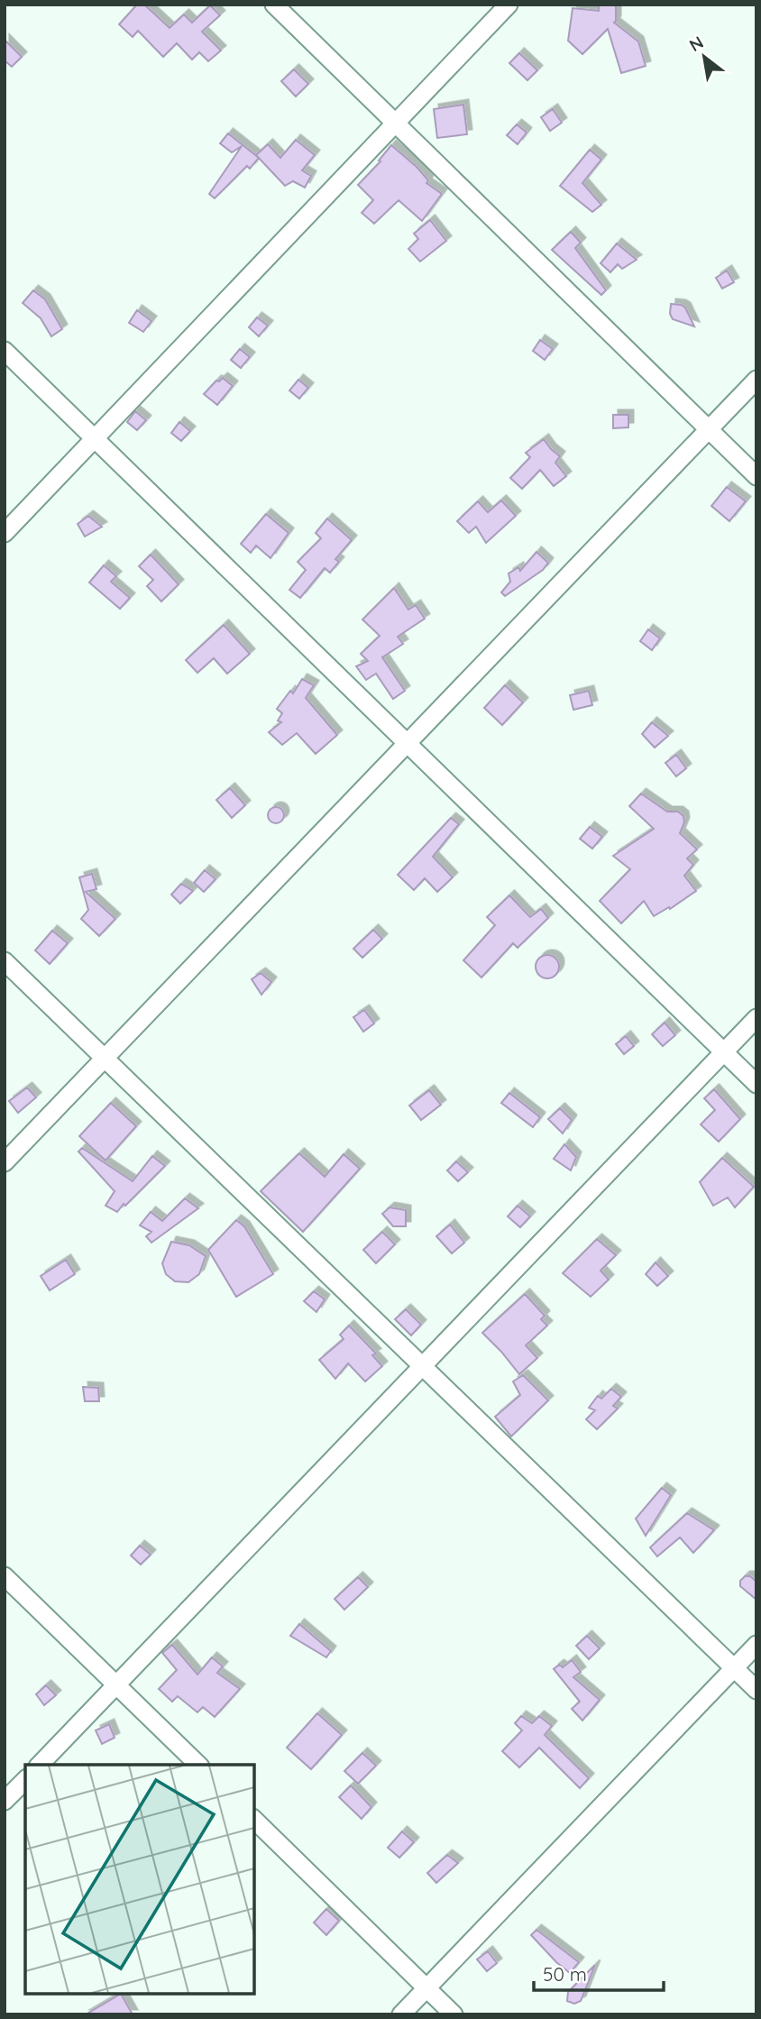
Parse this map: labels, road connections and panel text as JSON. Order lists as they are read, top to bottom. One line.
{"scale_bar":"50 m","north":"top left"}
